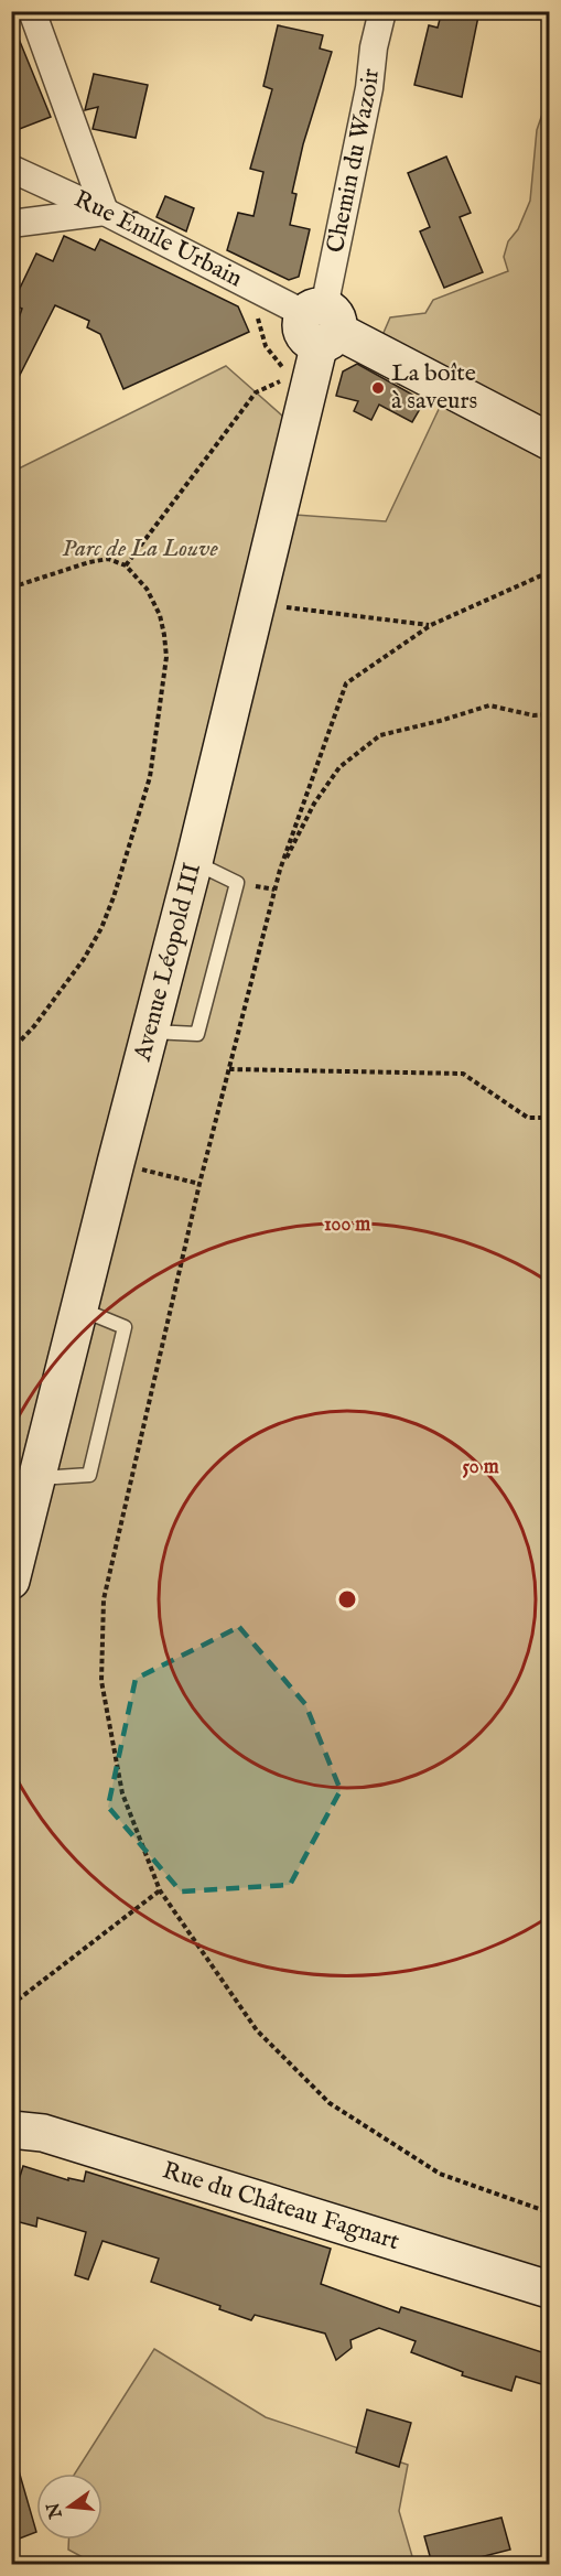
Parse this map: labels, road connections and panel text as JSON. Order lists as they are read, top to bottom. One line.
{"streets":{"street":["Chemin du Wazoir","Rue Émile Urbain","Avenue Léopold III","Rue du Château Fagnart"]},"crossings":[["Chemin du Wazoir","Rue Émile Urbain"],["Chemin du Wazoir","Avenue Léopold III"],["Rue Émile Urbain","Avenue Léopold III"]],"parks":["Parc de La Louve"],"places":["La boîte à saveurs"],"north":"left","rings":["100 m","50 m"]}
